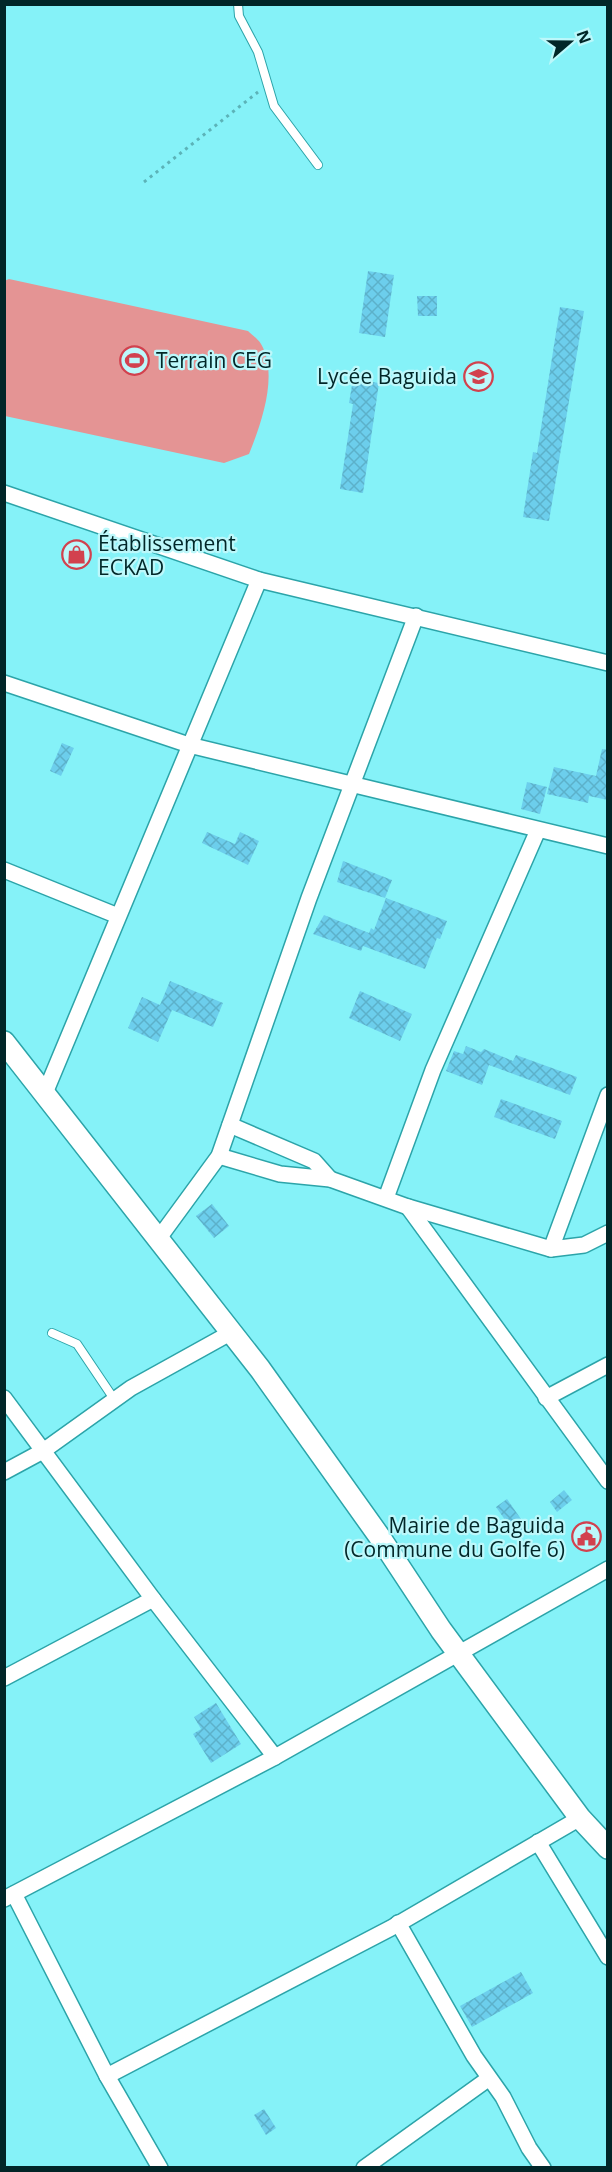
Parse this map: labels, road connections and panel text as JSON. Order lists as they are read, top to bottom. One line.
{"places":{"sports":["Terrain CEG"],"school or university":["Lycée Baguida"],"shop":["Établissement ECKAD"],"public building":["Mairie de Baguida (Commune du Golfe 6)"]},"north":"right"}
